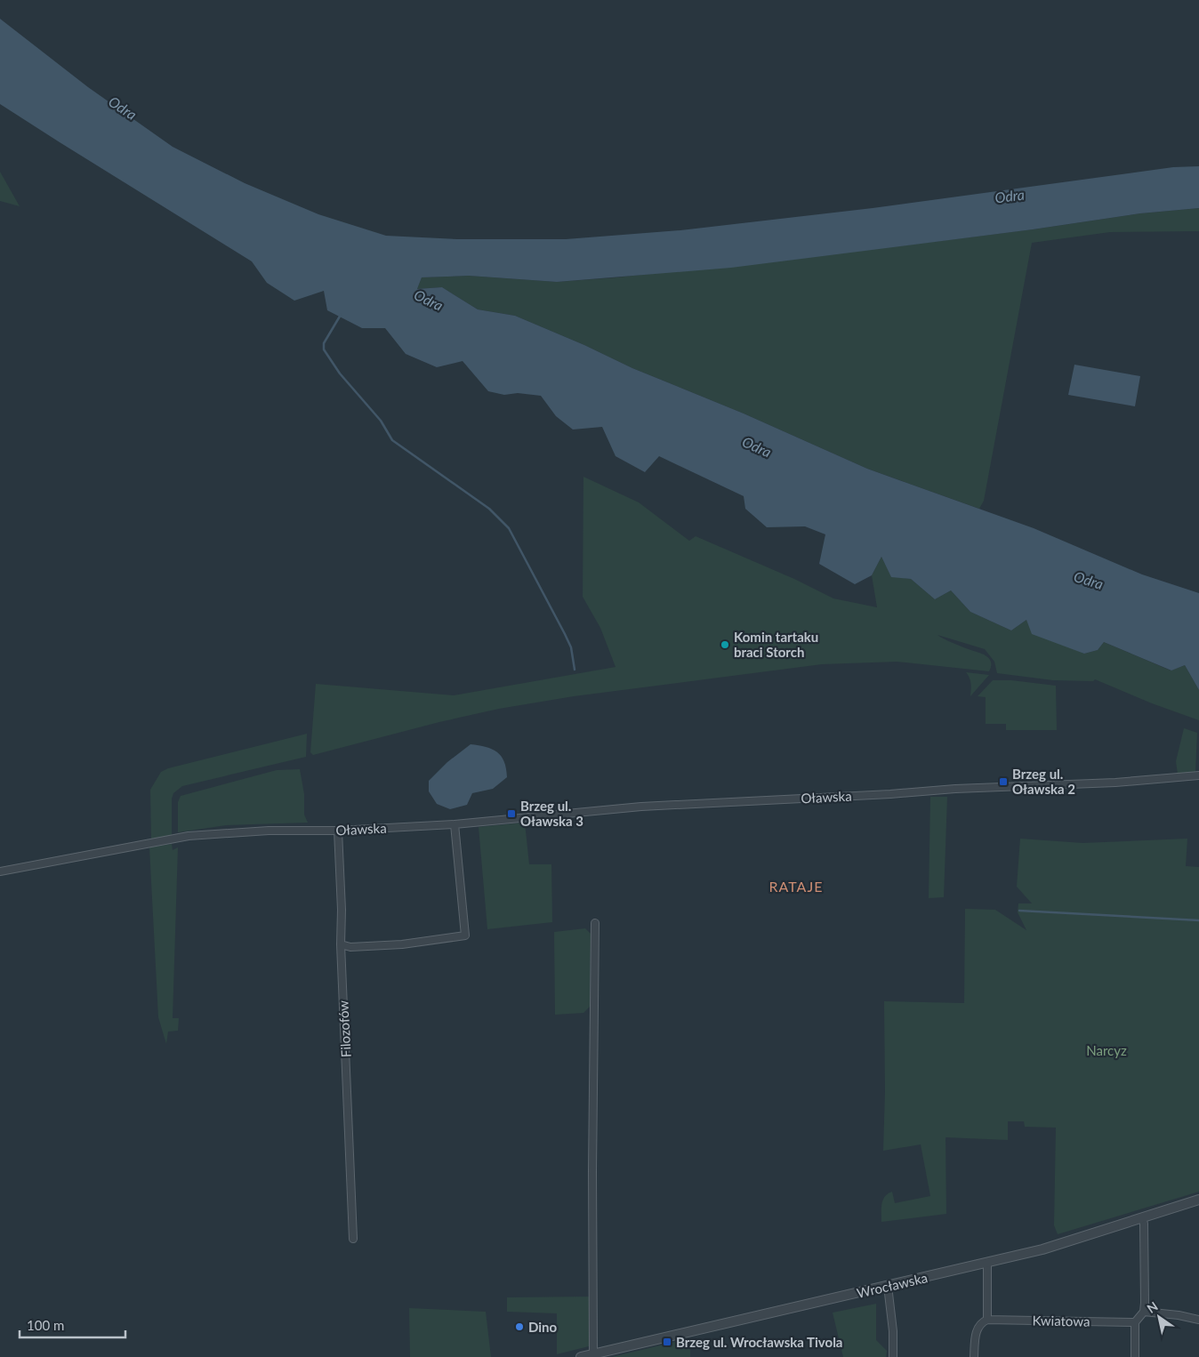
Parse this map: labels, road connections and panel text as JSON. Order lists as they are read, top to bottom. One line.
{"streets":{"street":["Oławska","Filozofów","Wrocławska","Kwiatowa"]},"crossings":[["Oławska","Filozofów"]],"districts":["RATAJE"],"water":["Odra"],"parks":["Narcyz"],"places":{"other":["Komin tartaku braci Storch","Dino"],"transit":["Brzeg ul. Oławska 2","Brzeg ul. Oławska 3","Brzeg ul. Wrocławska Tivola"]},"scale_bar":"100 m","north":"top left"}
